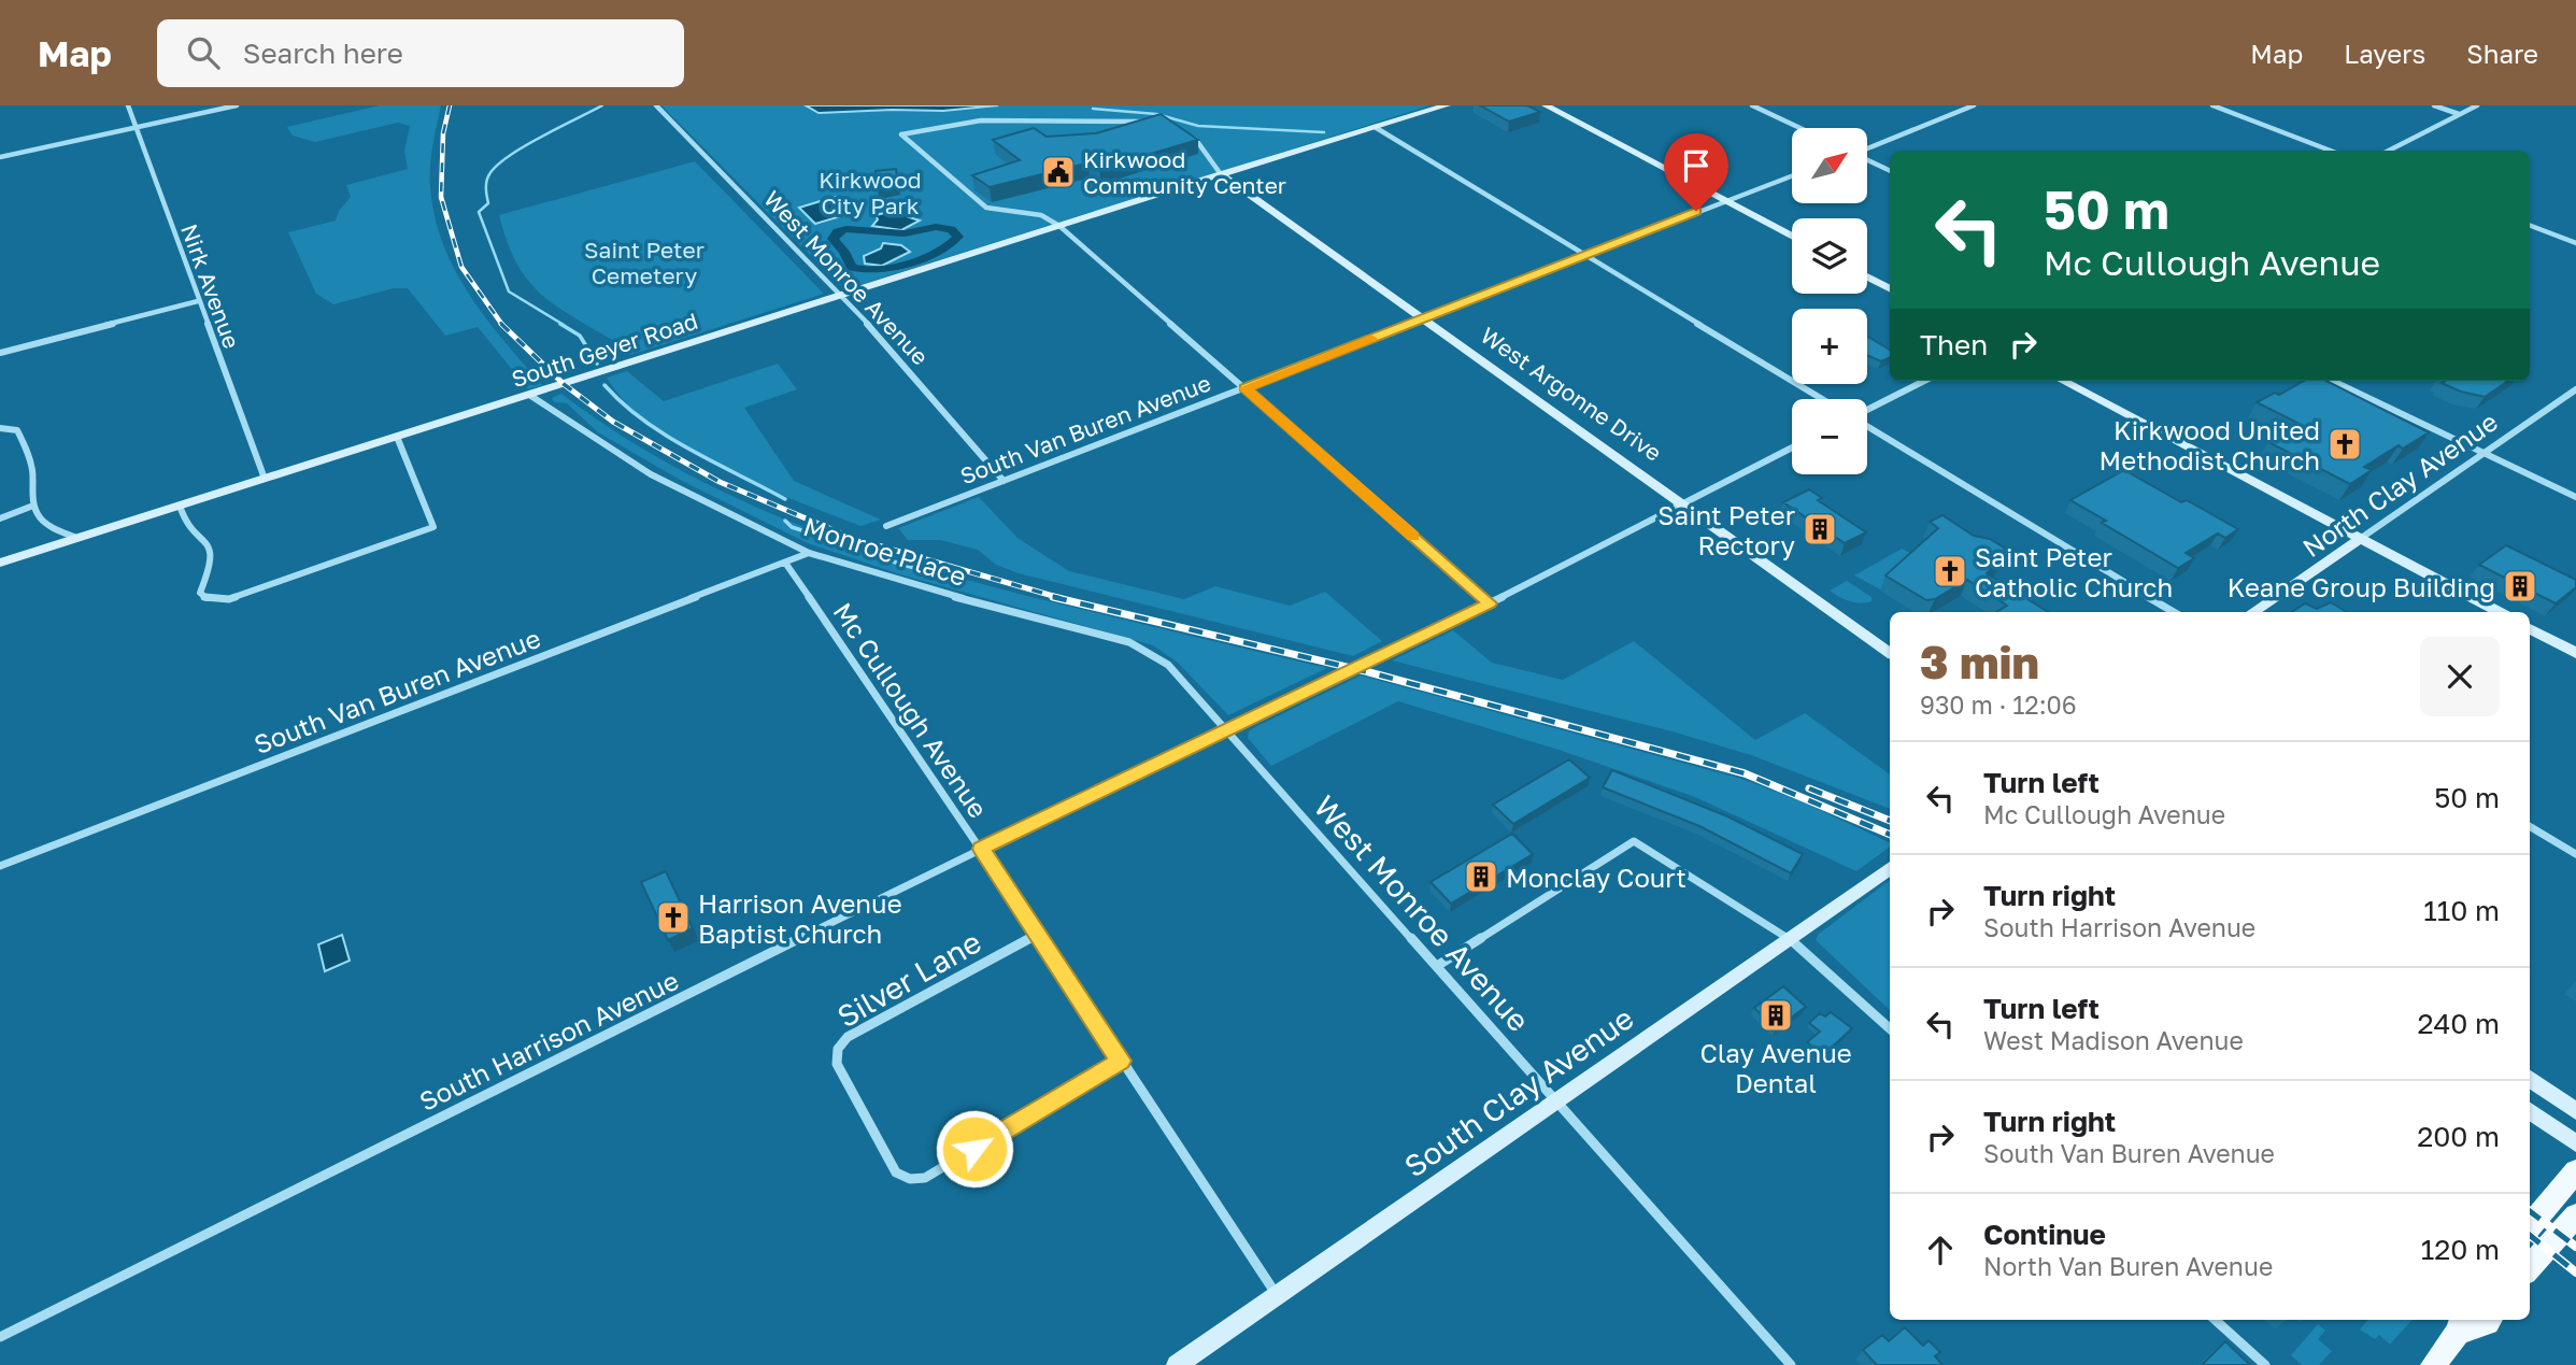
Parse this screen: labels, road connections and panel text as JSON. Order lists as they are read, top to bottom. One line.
{"streets":{"street":["West Monroe Avenue","Nirk Avenue","South Geyer Road","West Argonne Drive","South Van Buren Avenue","North Clay Avenue","Monroe Place","Mc Cullough Avenue","Silver Lane","South Harrison Avenue","South Clay Avenue"]},"crossings":[["West Monroe Avenue","South Geyer Road"],["West Monroe Avenue","South Van Buren Avenue"],["West Monroe Avenue","Monroe Place"],["West Monroe Avenue","South Harrison Avenue"],["West Monroe Avenue","South Clay Avenue"],["Nirk Avenue","South Geyer Road"],["South Geyer Road","West Argonne Drive"],["South Geyer Road","Monroe Place"],["West Argonne Drive","South Van Buren Avenue"],["West Argonne Drive","South Harrison Avenue"],["South Van Buren Avenue","Monroe Place"],["South Van Buren Avenue","Mc Cullough Avenue"],["Monroe Place","South Harrison Avenue"],["Mc Cullough Avenue","Silver Lane"],["Mc Cullough Avenue","South Harrison Avenue"],["Mc Cullough Avenue","South Clay Avenue"]],"parks":["Kirkwood City Park","Saint Peter Cemetery"],"places":{"public building":["Kirkwood Community Center"],"church":["Kirkwood United Methodist Church","Saint Peter Catholic Church","Harrison Avenue Baptist Church"],"building":["Saint Peter Rectory","Keane Group Building","Monclay Court","Clay Avenue Dental"]},"north":"top right","page":{"header":"Map","search":"Search here","nav":["Map","Layers","Share"],"map_buttons":["+","−"],"turn":["50 m","Mc Cullough Avenue"],"then":"Then","heading":["3 min","930 m · 12:06"],"list":[{"name":"Turn left","note":"Mc Cullough Avenue","value":"50 m"},{"name":"Turn right","note":"South Harrison Avenue","value":"110 m"},{"name":"Turn left","note":"West Madison Avenue","value":"240 m"},{"name":"Turn right","note":"South Van Buren Avenue","value":"200 m"},{"name":"Continue","note":"North Van Buren Avenue","value":"120 m"}]}}
